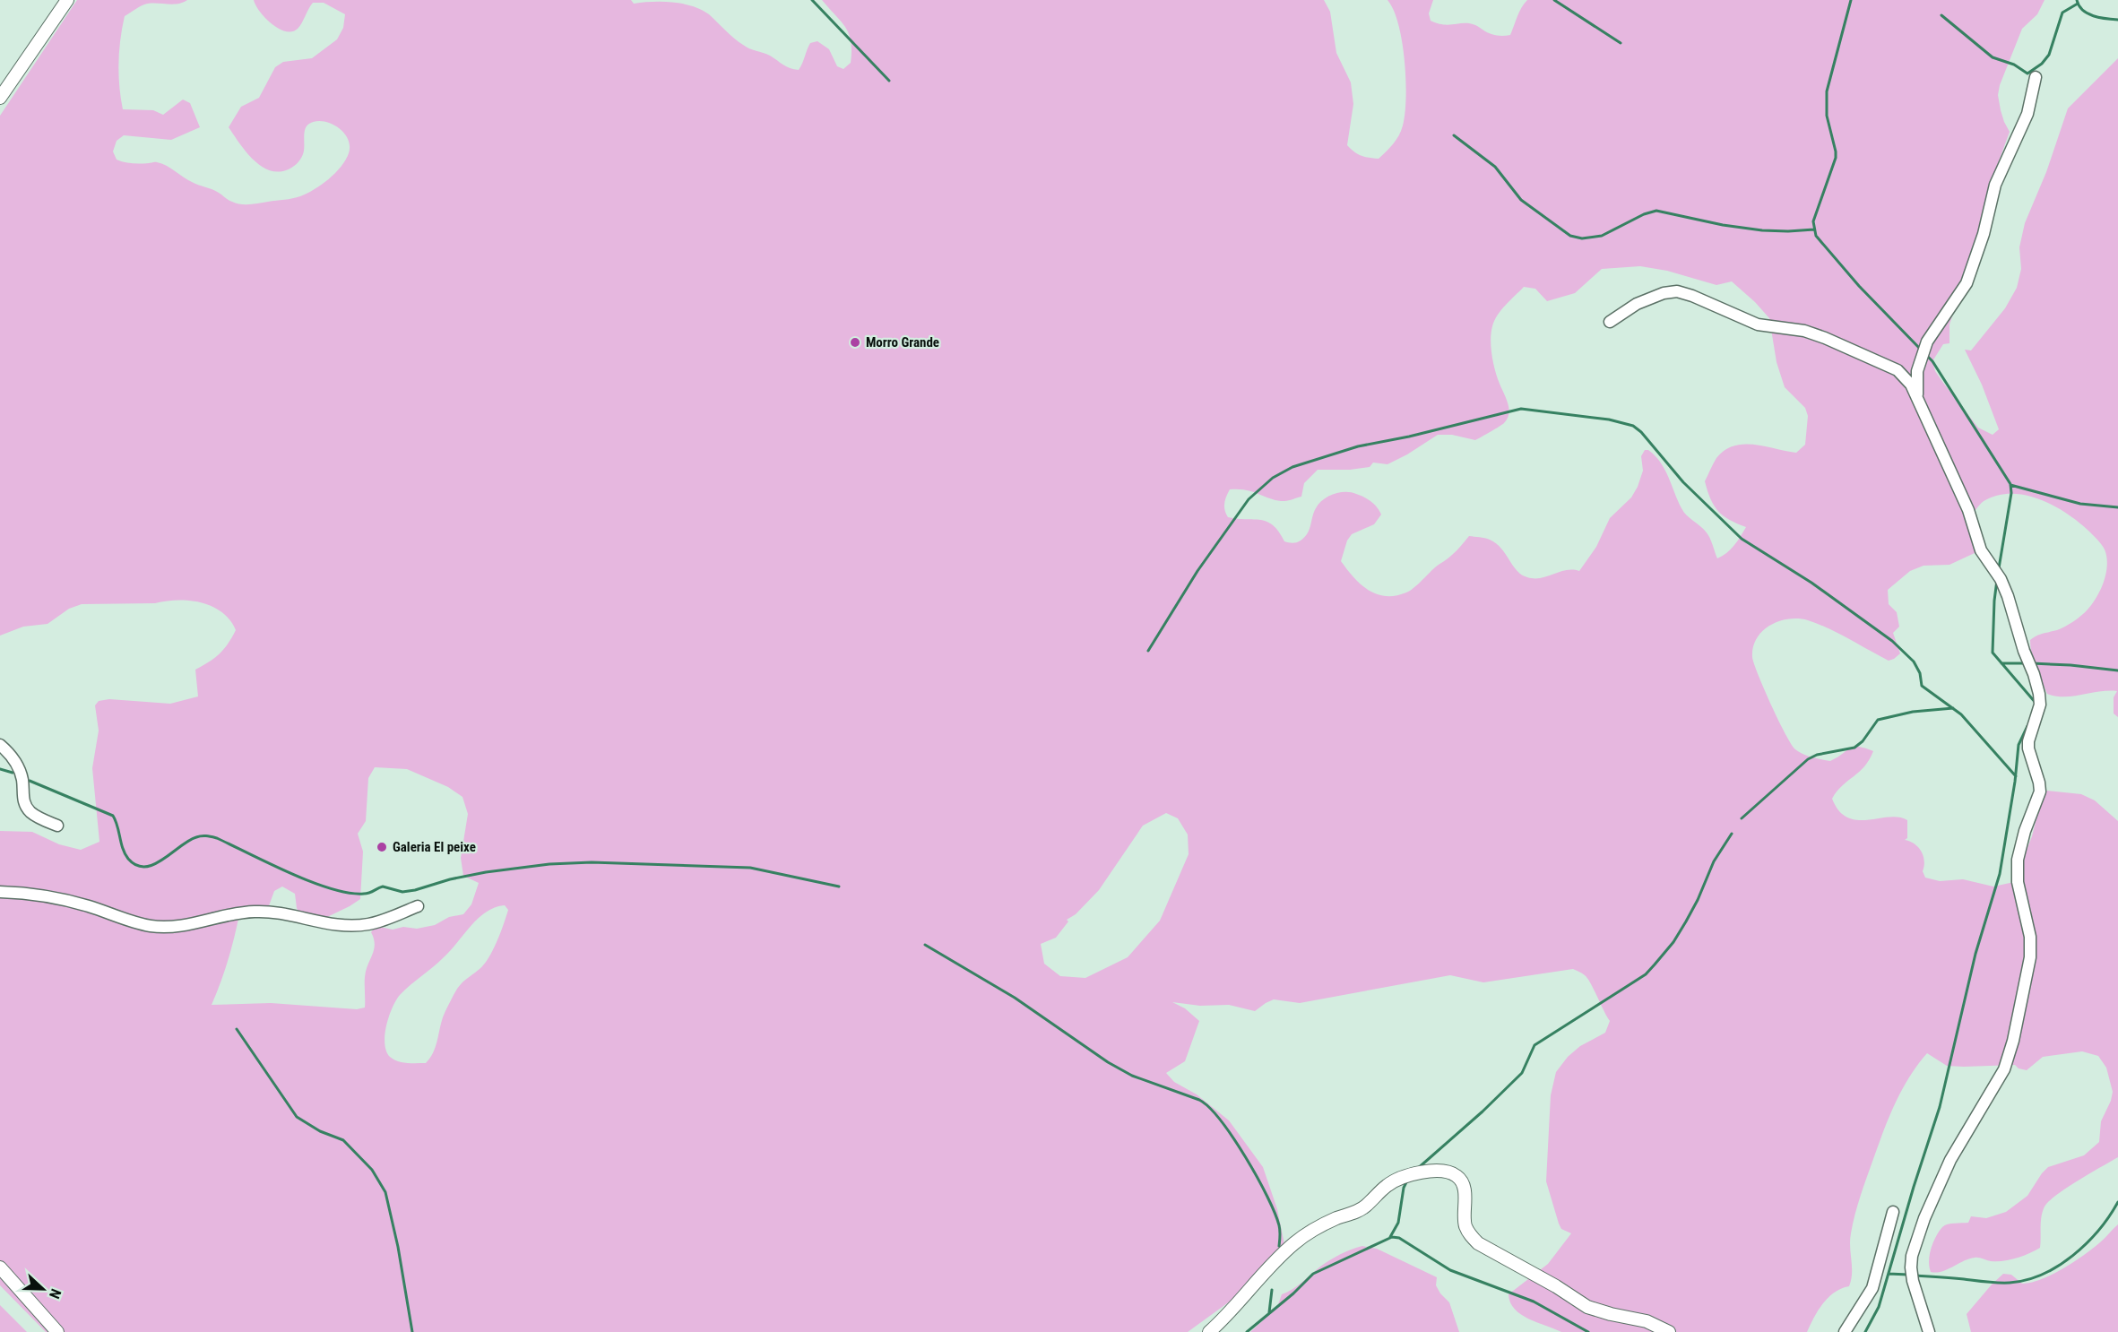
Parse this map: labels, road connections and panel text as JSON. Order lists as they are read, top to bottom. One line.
{"places":["Morro Grande","Galeria El peixe"],"north":"right"}
